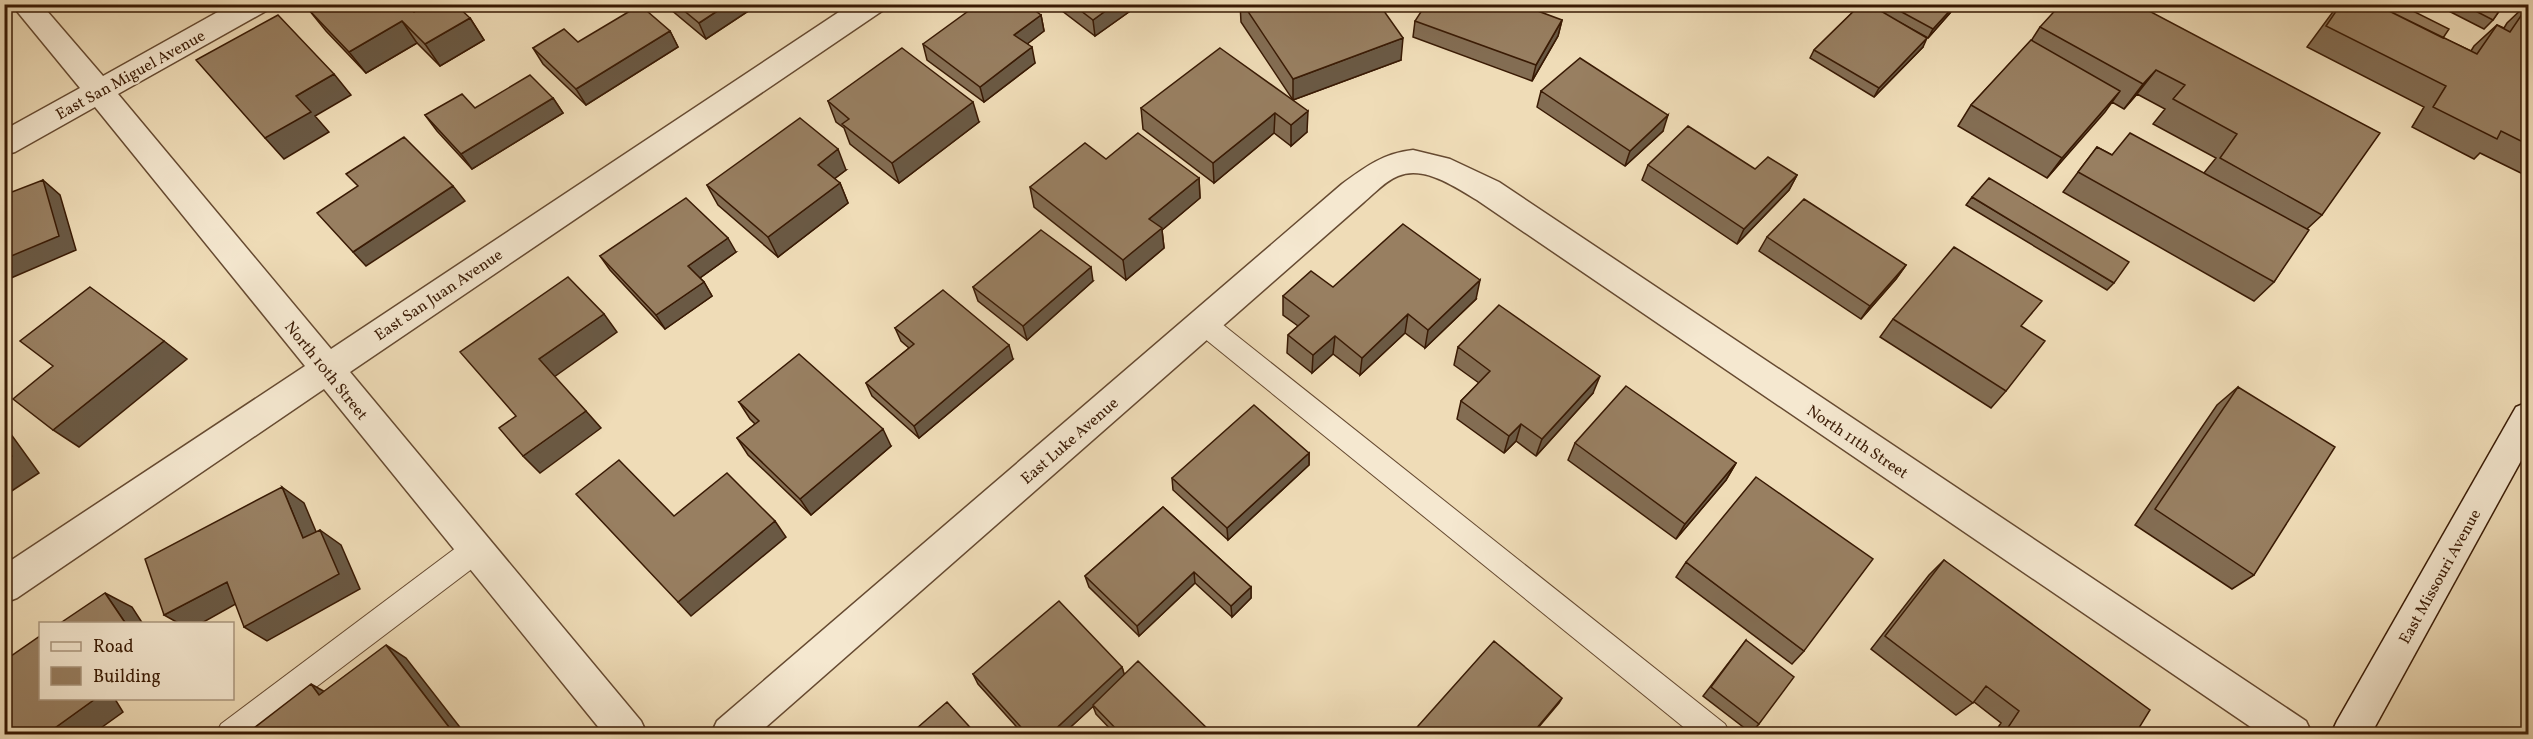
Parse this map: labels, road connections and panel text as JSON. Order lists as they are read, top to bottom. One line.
{"streets":{"street":["East San Miguel Avenue","East San Juan Avenue","North 10th Street","East Luke Avenue","North 11th Street","East Missouri Avenue"]},"crossings":[["East San Miguel Avenue","North 10th Street"],["East San Juan Avenue","North 10th Street"],["East Luke Avenue","North 11th Street"]],"legend":["Road","Building"]}
